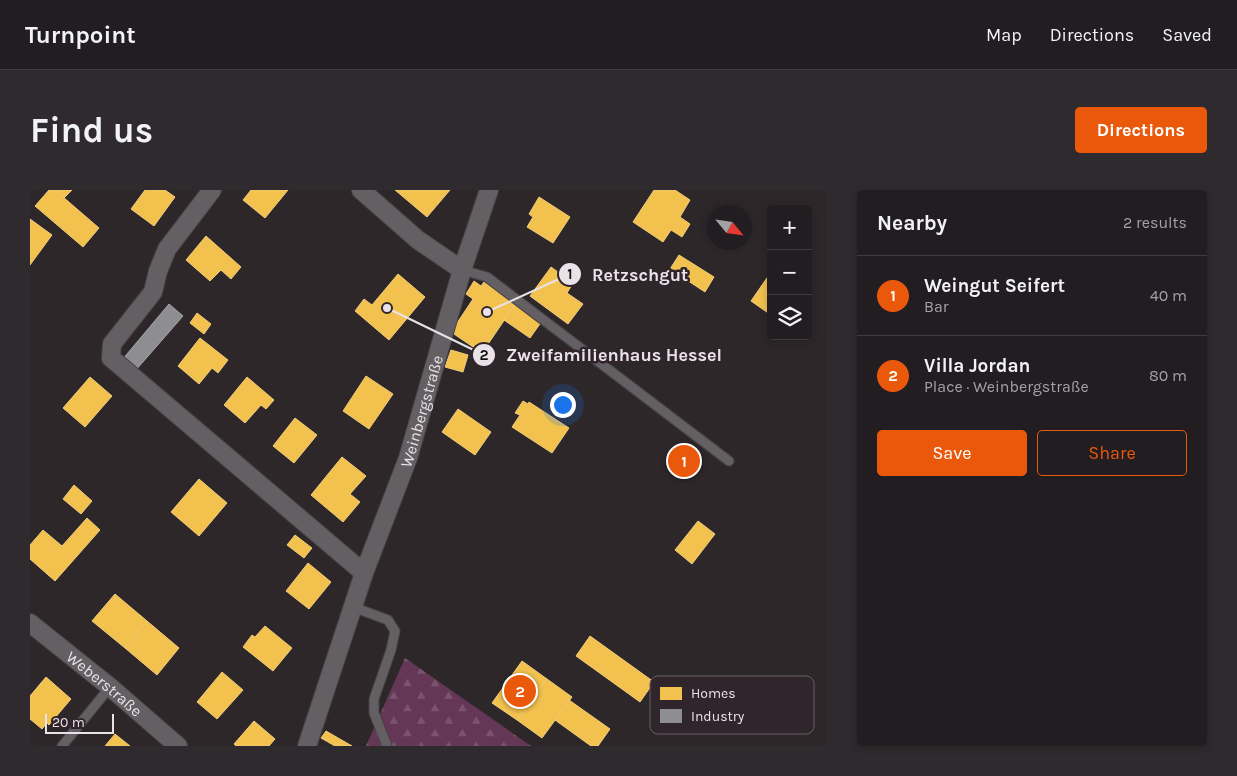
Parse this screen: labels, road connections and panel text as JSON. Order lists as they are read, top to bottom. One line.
{"streets":{"street":["Weinbergstraße","Weberstraße"]},"places":["Zweifamilienhaus Hessel","Retzschgut"],"legend":["Homes","Industry"],"scale_bar":"20 m","north":"bottom right","page":{"header":"Turnpoint","nav":["Map","Directions","Saved"],"buttons":["Directions",["Save","Share"]],"title":"Find us","heading":["Nearby","2 results"],"map_buttons":["+","−"],"list":[{"mark":"1","name":"Weingut Seifert","note":"Bar","value":"40 m"},{"mark":"2","name":"Villa Jordan","note":"Place · Weinbergstraße","value":"80 m"}],"pins":["1","2"],"scale":"20 m"}}
